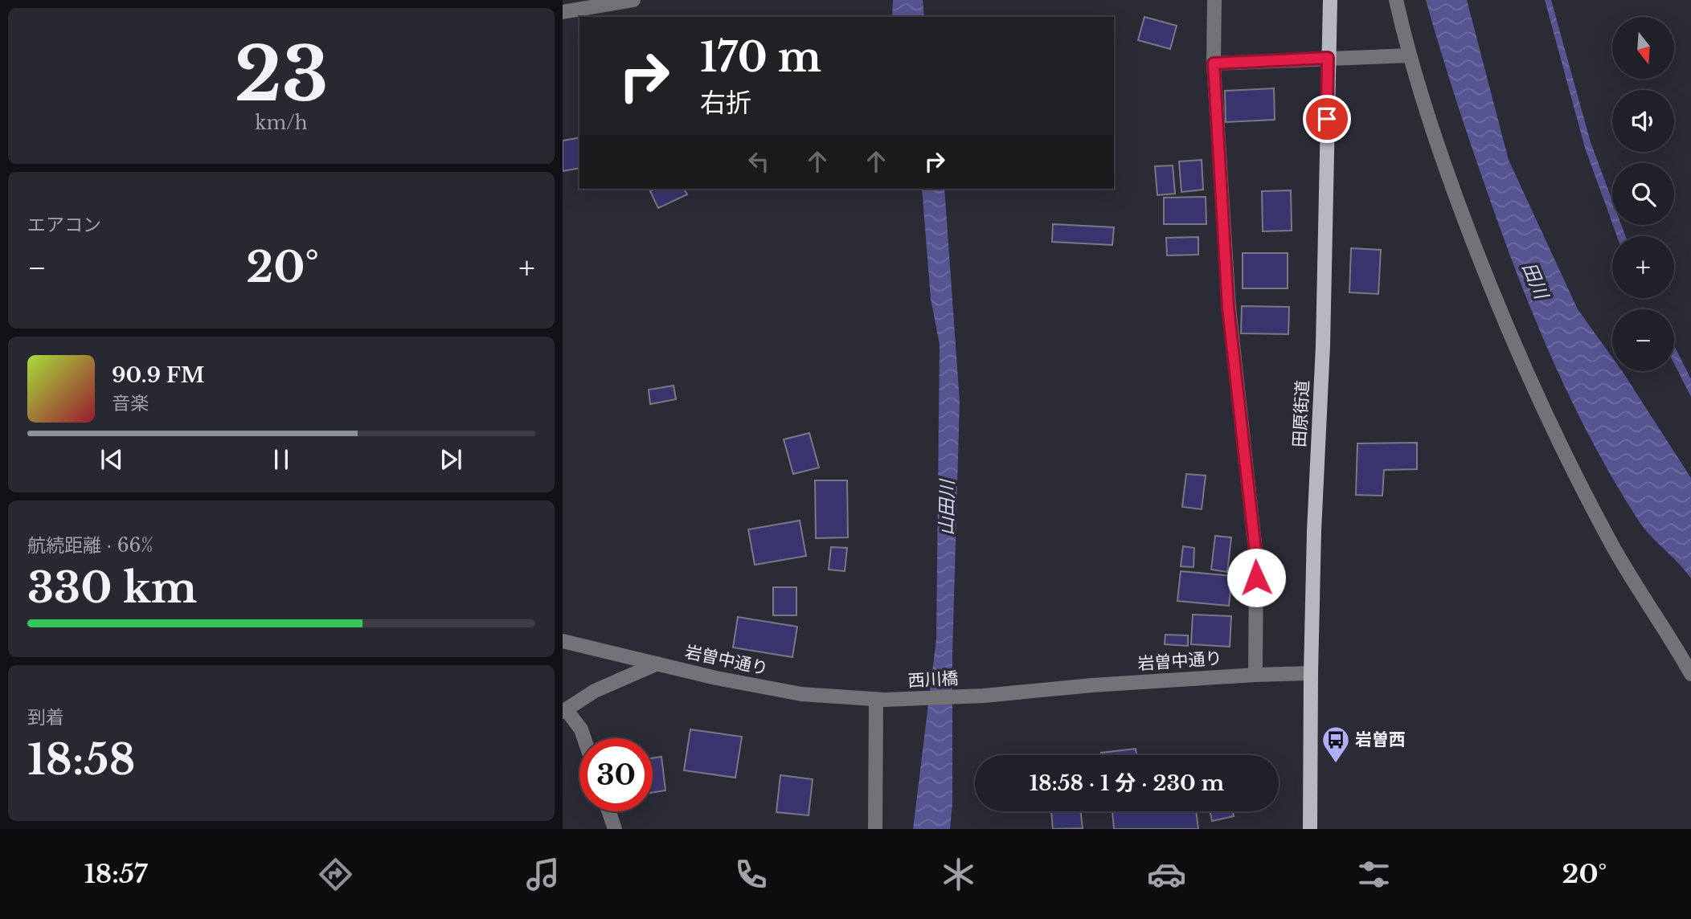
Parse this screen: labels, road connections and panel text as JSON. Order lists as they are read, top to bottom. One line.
{"streets":{"main road":["田原街道"],"street":["岩曽中通り","西川橋"]},"crossings":[["田原街道","岩曽中通り"],["岩曽中通り","西川橋"]],"water":["田川","山田川"],"places":{"bus stop":["岩曽西"]},"north":"bottom","page":{"tile":[["23","km/h"],"エアコン",["航続距離 · 66%","330 km"],["到着","18:58"]],"map_buttons":["+","−"],"turn":["170 m","右折"],"heat":["−","20°","+"],"song":["90.9 FM","音楽"],"limit":"30","trip":"18:58 · 1 分 · 230 m","tabs":["18:57","20°"]}}
